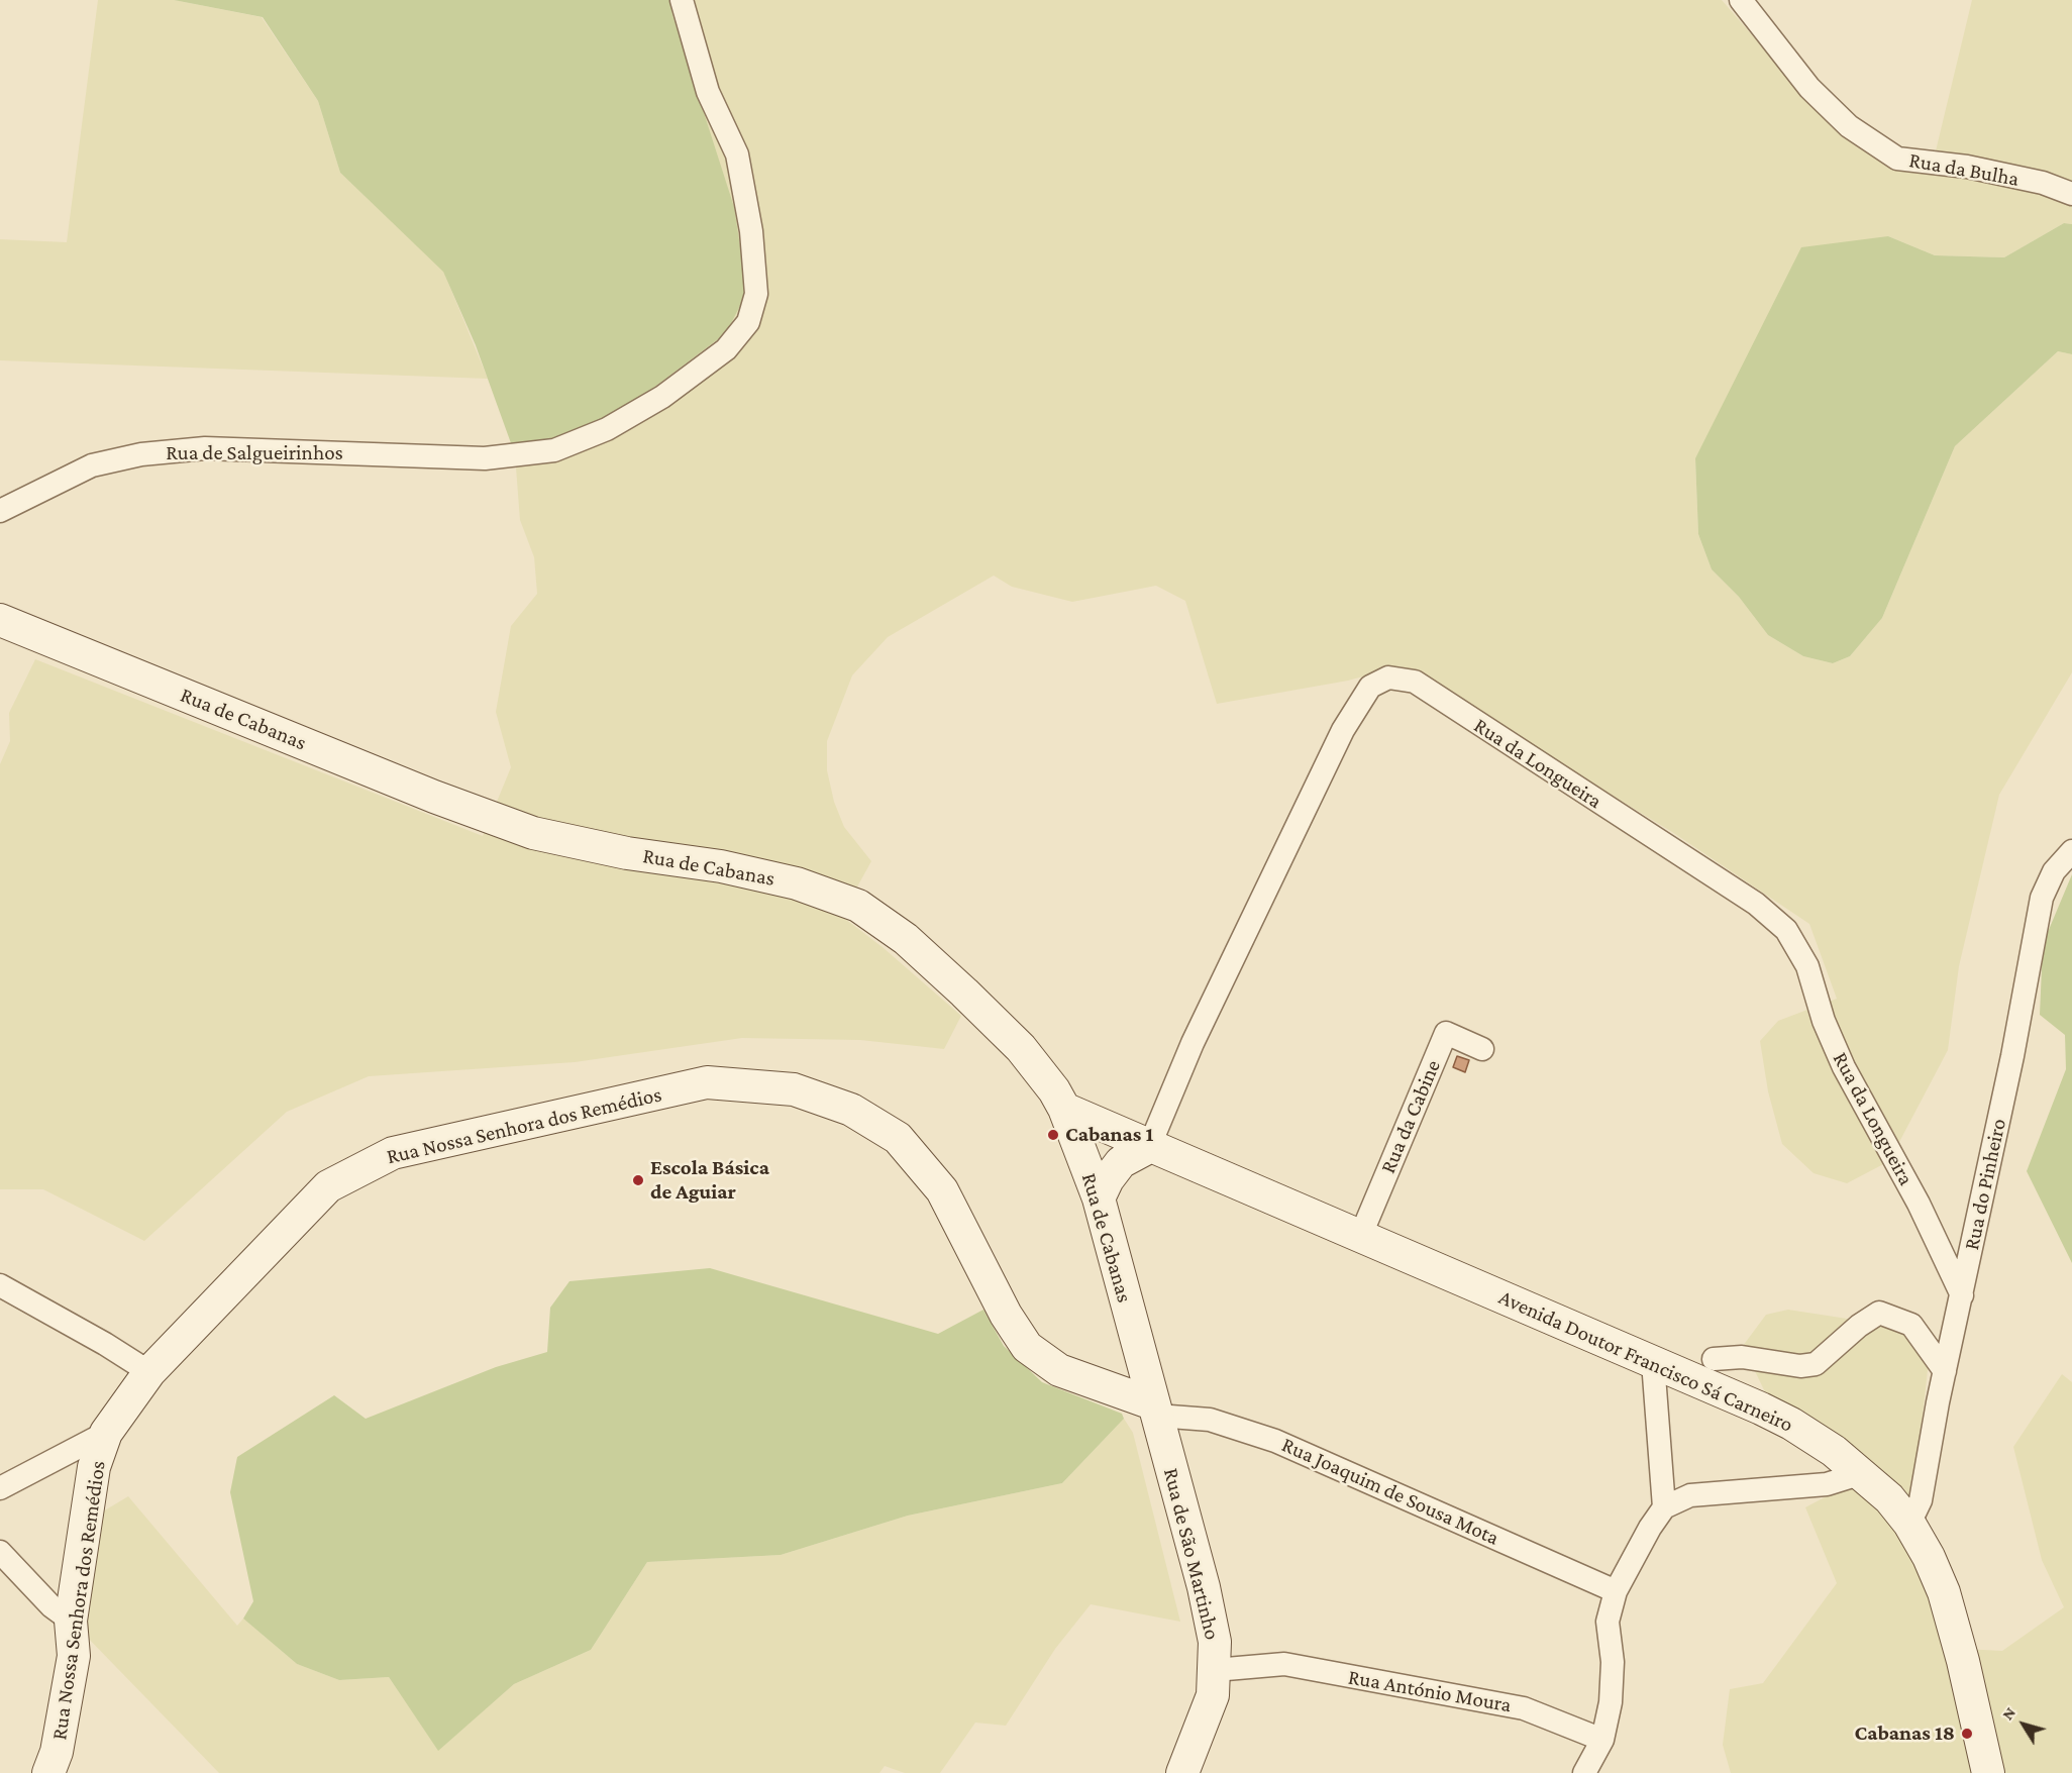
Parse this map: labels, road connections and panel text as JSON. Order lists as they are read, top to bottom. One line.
{"streets":{"street":["Rua da Bulha","Rua de Salgueirinhos","Rua de Cabanas","Rua da Longueira","Rua da Cabine","Rua Nossa Senhora dos Remédios","Rua do Pinheiro","Avenida Doutor Francisco Sá Carneiro","Rua Joaquim de Sousa Mota","Rua de São Martinho","Rua António Moura"]},"crossings":[["Rua de Cabanas","Rua Nossa Senhora dos Remédios"],["Rua de Cabanas","Avenida Doutor Francisco Sá Carneiro"],["Rua de Cabanas","Rua Joaquim de Sousa Mota"],["Rua de Cabanas","Rua de São Martinho"],["Rua da Longueira","Rua do Pinheiro"],["Rua da Longueira","Avenida Doutor Francisco Sá Carneiro"],["Rua da Cabine","Avenida Doutor Francisco Sá Carneiro"],["Rua Nossa Senhora dos Remédios","Rua Joaquim de Sousa Mota"],["Rua Nossa Senhora dos Remédios","Rua de São Martinho"],["Rua do Pinheiro","Avenida Doutor Francisco Sá Carneiro"],["Rua Joaquim de Sousa Mota","Rua de São Martinho"],["Rua de São Martinho","Rua António Moura"]],"places":["Cabanas 1","Escola Básica de Aguiar","Cabanas 18"],"north":"top left"}
